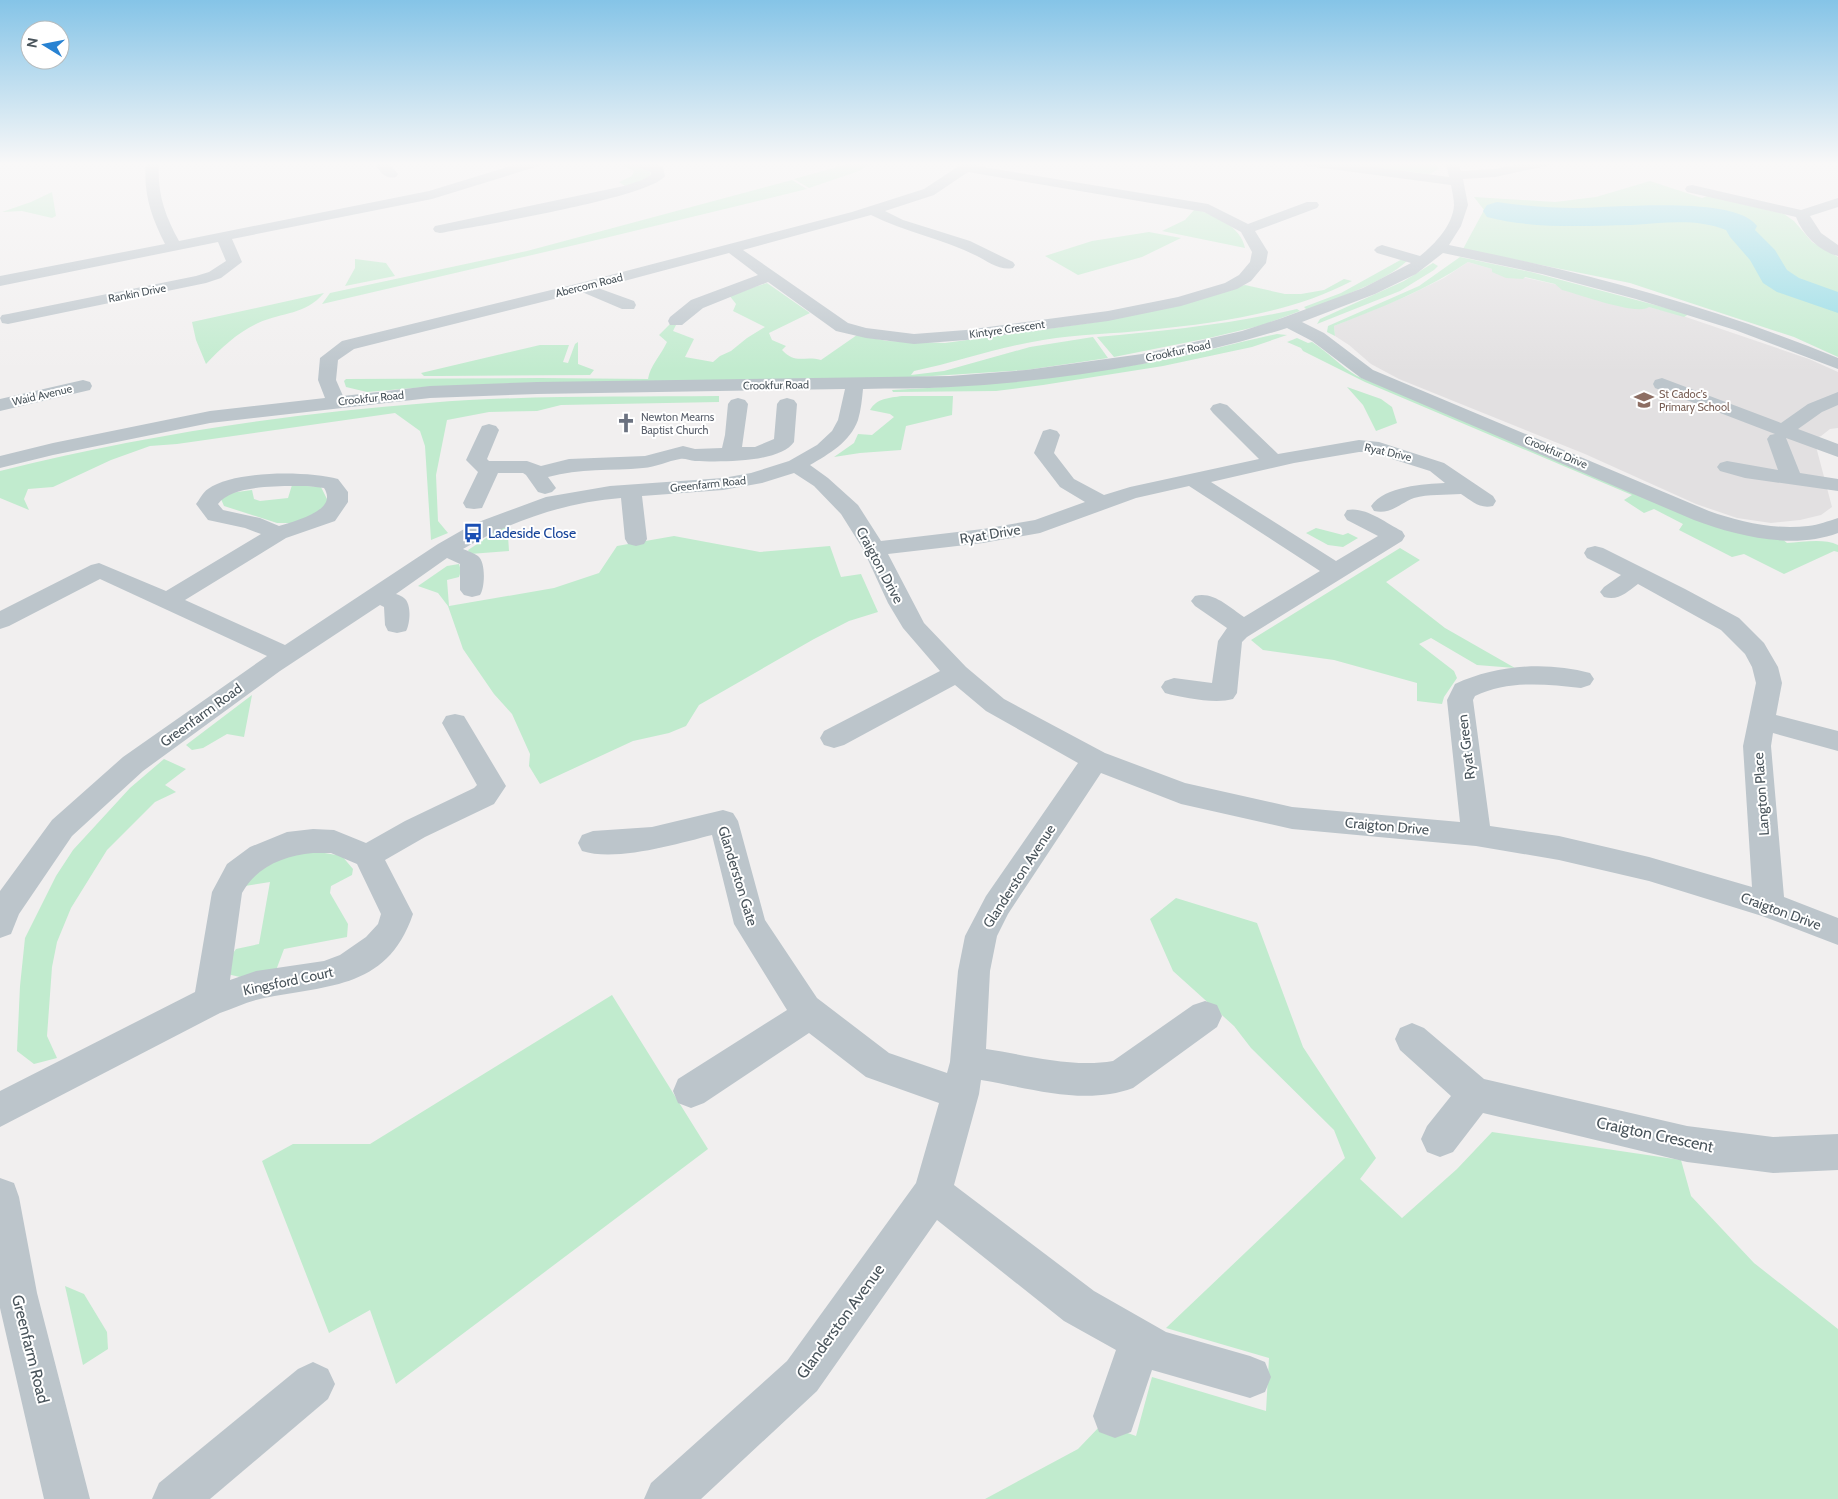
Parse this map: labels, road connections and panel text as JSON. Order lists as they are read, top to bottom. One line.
{"streets":{"street":["Abercorn Road","Rankin Drive","Kintyre Crescent","Crookfur Road","Waid Avenue","Ryat Drive","Crookfur Drive","Greenfarm Road","Craigton Drive","Ryat Green","Langton Place","Glanderston Gate","Glanderston Avenue","Kingsford Court","Craigton Crescent"]},"crossings":[["Abercorn Road","Kintyre Crescent"],["Abercorn Road","Crookfur Road"],["Crookfur Road","Crookfur Drive"],["Crookfur Road","Greenfarm Road"],["Ryat Drive","Craigton Drive"],["Greenfarm Road","Craigton Drive"],["Craigton Drive","Ryat Green"],["Craigton Drive","Langton Place"],["Craigton Drive","Glanderston Avenue"],["Glanderston Gate","Glanderston Avenue"]],"places":{"school or university":["St Cadoc's Primary School"],"church":["Newton Mearns Baptist Church"],"bus stop":["Ladeside Close"]},"north":"left"}
